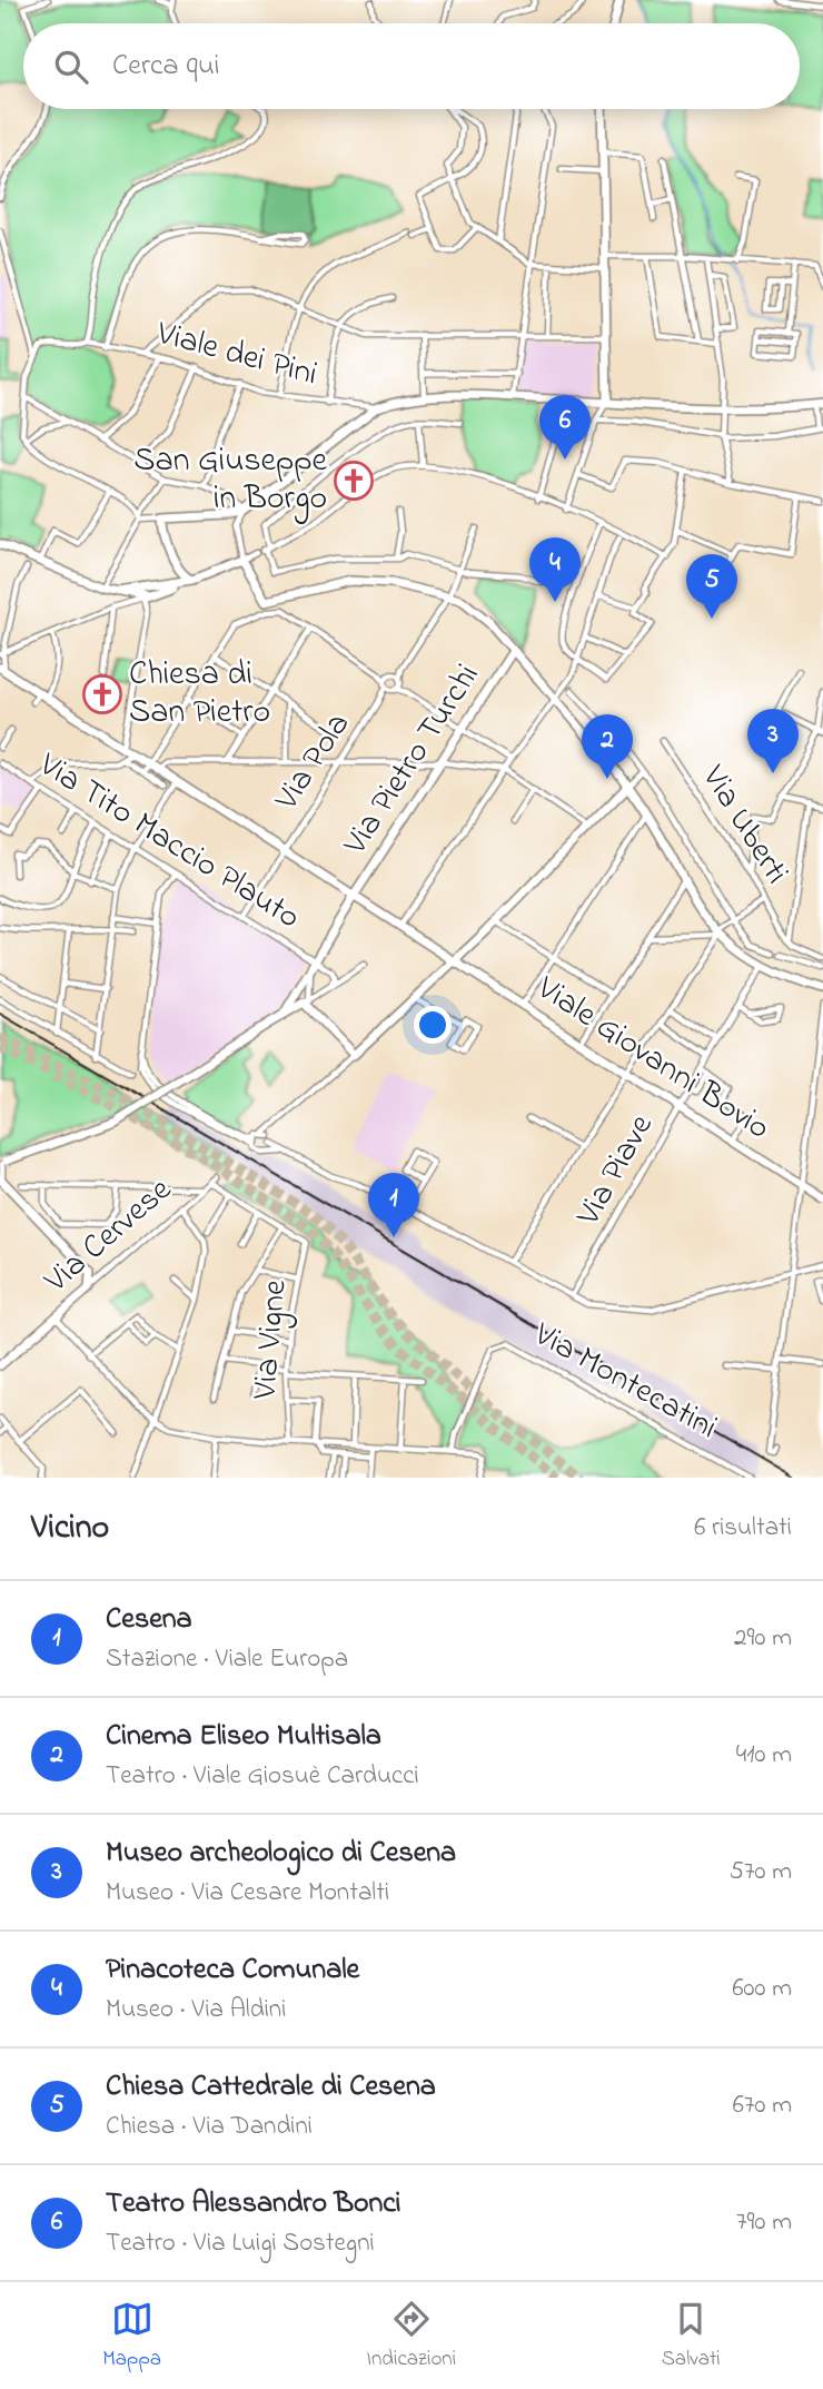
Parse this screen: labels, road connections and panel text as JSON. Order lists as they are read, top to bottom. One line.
{"streets":{"street":["Viale dei Pini","Via Pietro Turchi","Via Pola","Via Uberti","Via Tito Maccio Plauto","Viale Giovanni Bovio","Via Piave","Via Cervese","Via Vigne","Via Montecatini"]},"crossings":[["Via Pietro Turchi","Via Tito Maccio Plauto"],["Via Pietro Turchi","Viale Giovanni Bovio"],["Via Pola","Via Tito Maccio Plauto"],["Via Pola","Viale Giovanni Bovio"],["Viale Giovanni Bovio","Via Piave"]],"places":{"church":["San Giuseppe in Borgo","Chiesa di San Pietro"]},"page":{"search":"Cerca qui","pins":["6","4","5","3","2","1"],"heading":["Vicino","6 risultati"],"list":[{"mark":"1","name":"Cesena","note":"Stazione · Viale Europa","value":"290 m"},{"mark":"2","name":"Cinema Eliseo Multisala","note":"Teatro · Viale Giosuè Carducci","value":"410 m"},{"mark":"3","name":"Museo archeologico di Cesena","note":"Museo · Via Cesare Montalti","value":"570 m"},{"mark":"4","name":"Pinacoteca Comunale","note":"Museo · Via Aldini","value":"600 m"},{"mark":"5","name":"Chiesa Cattedrale di Cesena","note":"Chiesa · Via Dandini","value":"670 m"},{"mark":"6","name":"Teatro Alessandro Bonci","note":"Teatro · Via Luigi Sostegni","value":"790 m"}],"nav":["Mappa","Indicazioni","Salvati"]}}
